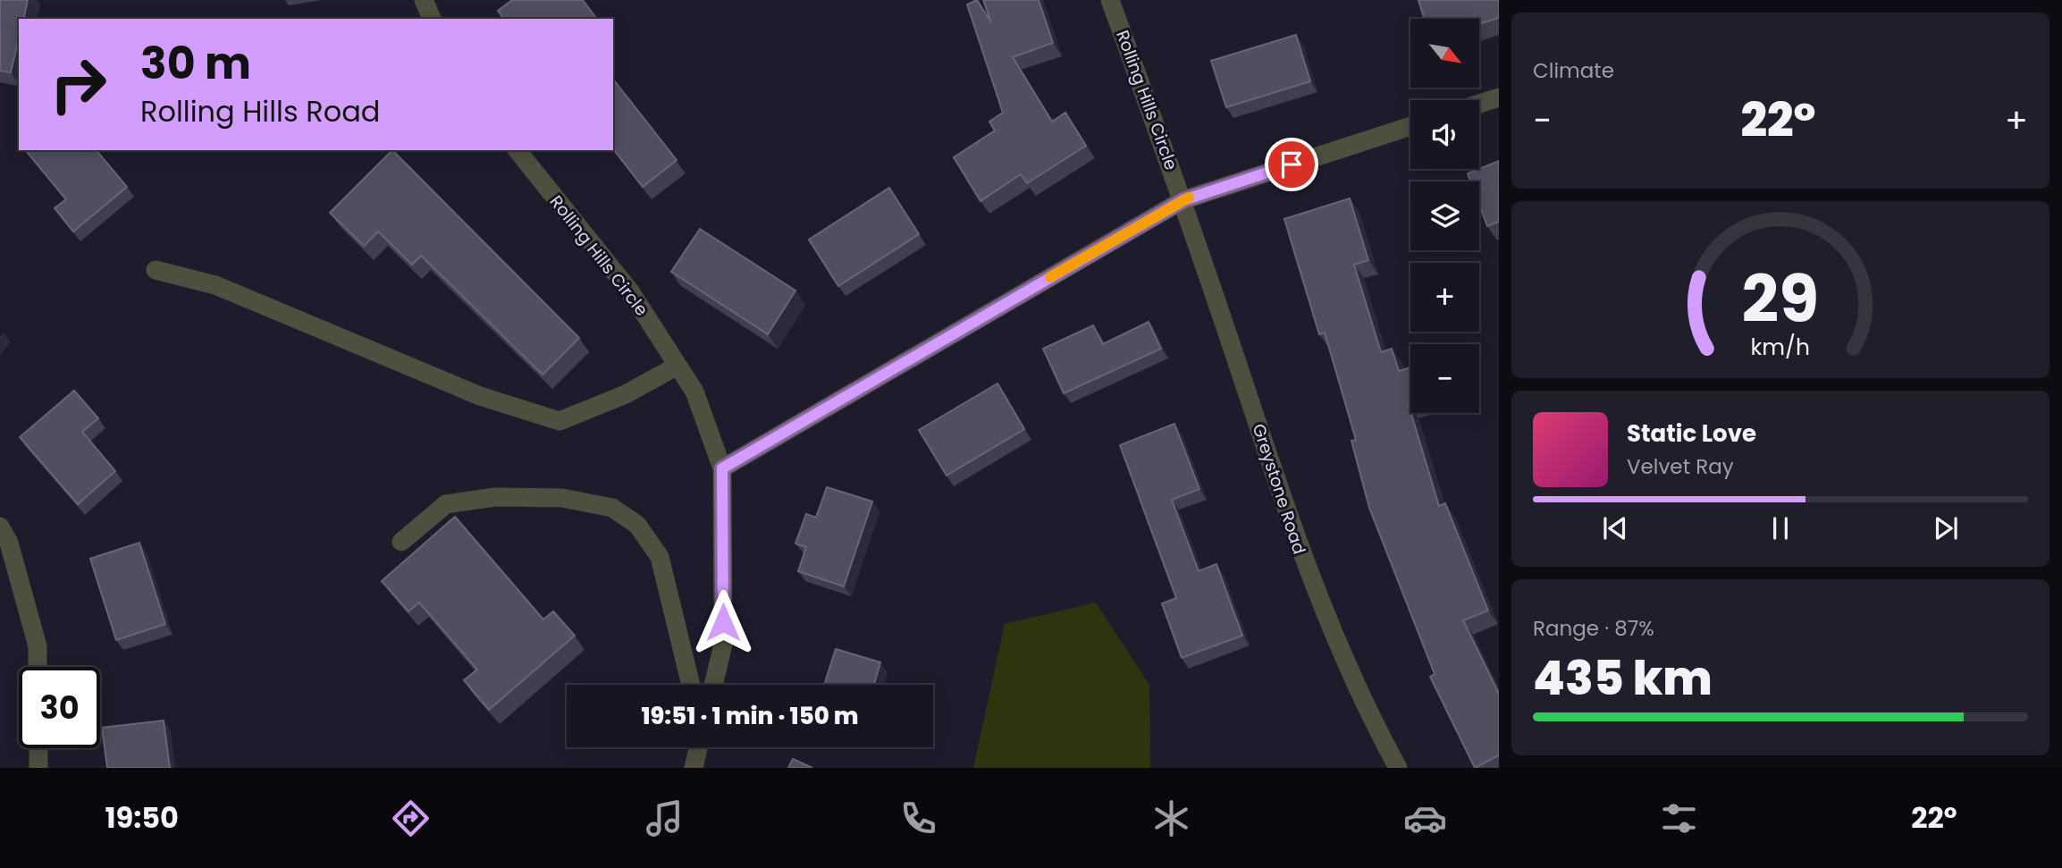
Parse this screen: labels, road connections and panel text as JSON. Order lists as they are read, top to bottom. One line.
{"streets":{"street":["Rolling Hills Circle","Greystone Road"]},"crossings":[["Rolling Hills Circle","Greystone Road"]],"north":"bottom right","page":{"tile":["Climate",["Range · 87%","435 km"]],"map_buttons":["+","−"],"turn":["30 m","Rolling Hills Road"],"heat":["−","22°","+"],"song":["Static Love","Velvet Ray"],"limit":"30","trip":"19:51 · 1 min · 150 m","tabs":["19:50","22°"],"gauge":["29","km/h"]}}
